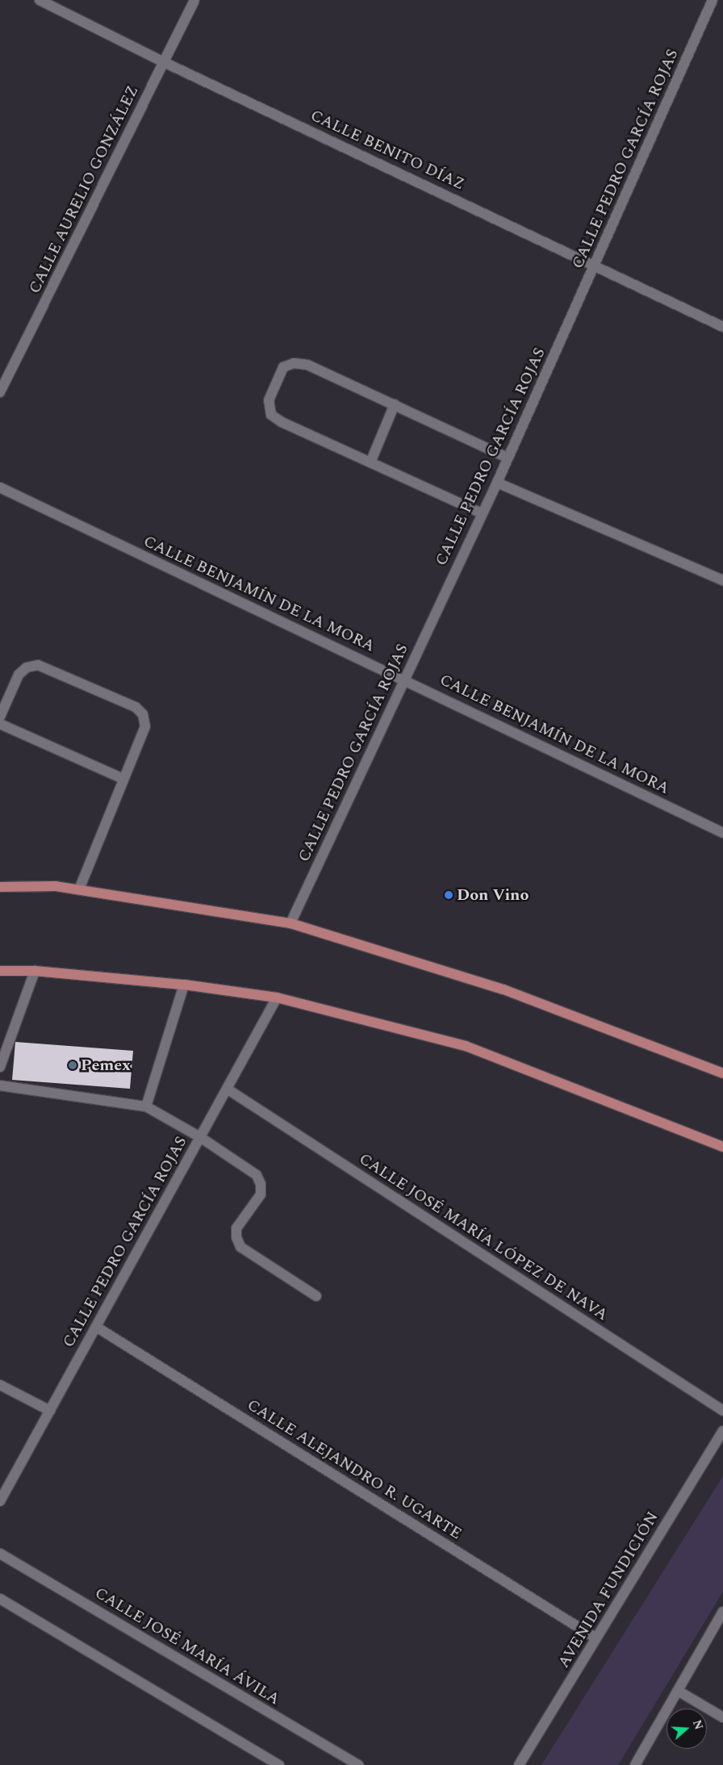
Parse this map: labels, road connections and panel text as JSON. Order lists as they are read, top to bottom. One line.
{"streets":{"street":["CALLE BENITO DÍAZ","CALLE PEDRO GARCÍA ROJAS","CALLE AURELIO GONZÁLEZ","CALLE BENJAMÍN DE LA MORA","CALLE JOSÉ MARÍA LÓPEZ DE NAVA","CALLE ALEJANDRO R. UGARTE","AVENIDA FUNDICIÓN","CALLE JOSÉ MARÍA ÁVILA"]},"crossings":[["CALLE BENITO DÍAZ","CALLE PEDRO GARCÍA ROJAS"],["CALLE BENITO DÍAZ","CALLE AURELIO GONZÁLEZ"],["CALLE PEDRO GARCÍA ROJAS","CALLE BENJAMÍN DE LA MORA"],["CALLE PEDRO GARCÍA ROJAS","CALLE JOSÉ MARÍA LÓPEZ DE NAVA"],["CALLE PEDRO GARCÍA ROJAS","CALLE ALEJANDRO R. UGARTE"],["CALLE ALEJANDRO R. UGARTE","AVENIDA FUNDICIÓN"]],"places":["Don Vino","Pemex"],"north":"right"}
